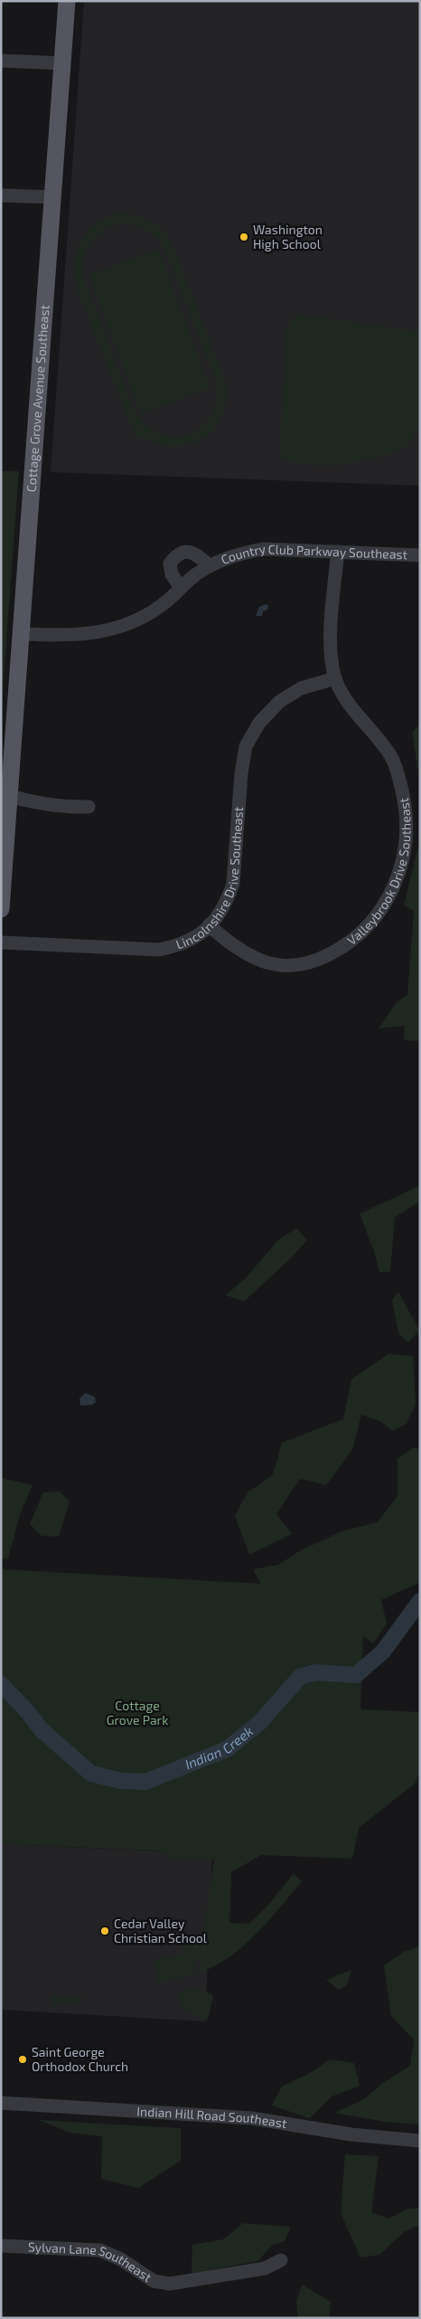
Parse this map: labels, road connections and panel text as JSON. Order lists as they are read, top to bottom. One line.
{"streets":{"main road":["Cottage Grove Avenue Southeast"],"street":["Country Club Parkway Southeast","Valleybrook Drive Southeast","Lincolnshire Drive Southeast","Indian Hill Road Southeast","Sylvan Lane Southeast"]},"crossings":[["Cottage Grove Avenue Southeast","Country Club Parkway Southeast"],["Country Club Parkway Southeast","Valleybrook Drive Southeast"],["Valleybrook Drive Southeast","Lincolnshire Drive Southeast"]],"water":["Indian Creek"],"parks":["Cottage Grove Park"],"places":["Washington High School","Cedar Valley Christian School","Saint George Orthodox Church"]}
